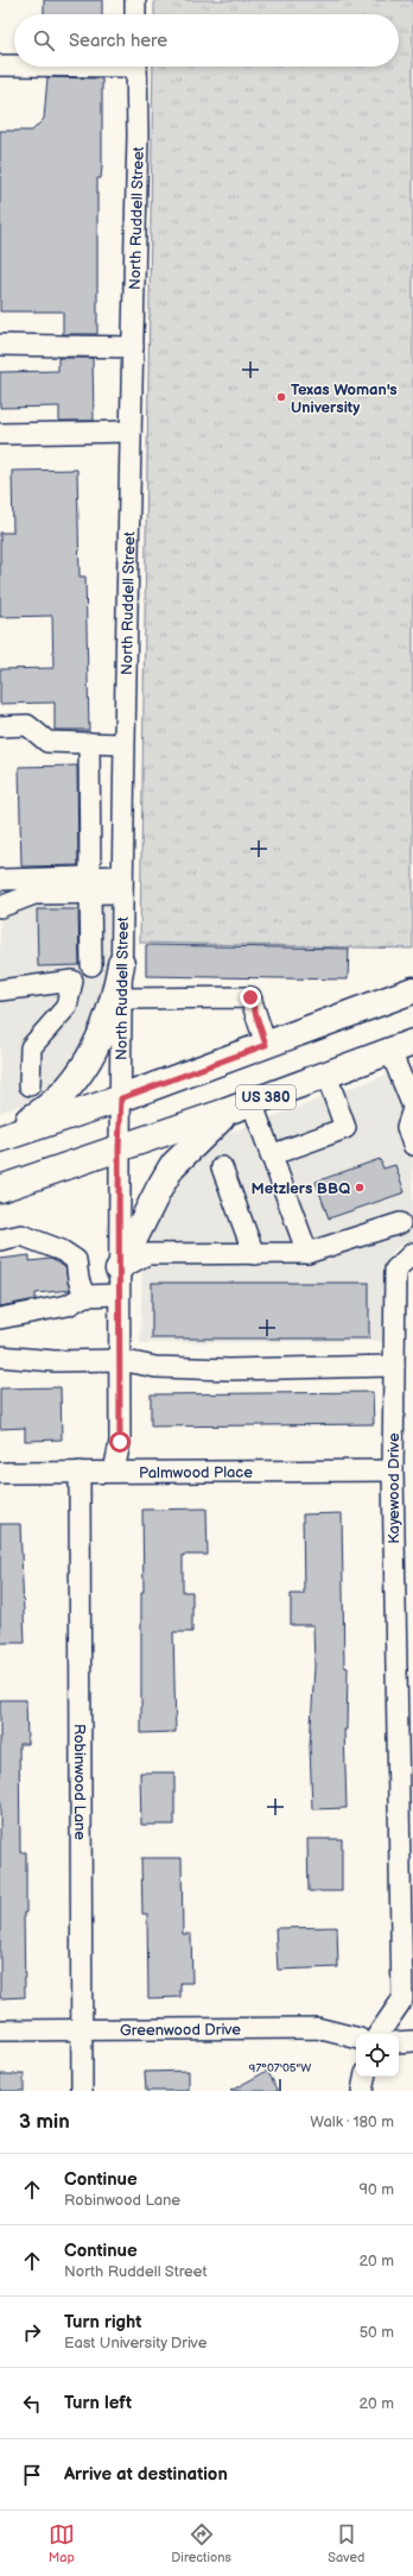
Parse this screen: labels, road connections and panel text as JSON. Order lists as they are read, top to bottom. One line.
{"streets":{"main road":["US 380"],"street":["North Ruddell Street","Palmwood Place","Kayewood Drive","Robinwood Lane","Greenwood Drive"]},"crossings":[["North Ruddell Street","US 380"],["Palmwood Place","Kayewood Drive"],["Palmwood Place","Robinwood Lane"],["Robinwood Lane","Greenwood Drive"]],"places":["Texas Woman's University","Metzlers BBQ"],"page":{"search":"Search here","heading":["3 min","Walk · 180 m"],"list":[["Continue","Robinwood Lane","90 m"],["Continue","North Ruddell Street","20 m"],["Turn right","East University Drive","50 m"],["Turn left","20 m"],"Arrive at destination"],"nav":["Map","Directions","Saved"]},"coordinates":["97°07'05\"W"]}
